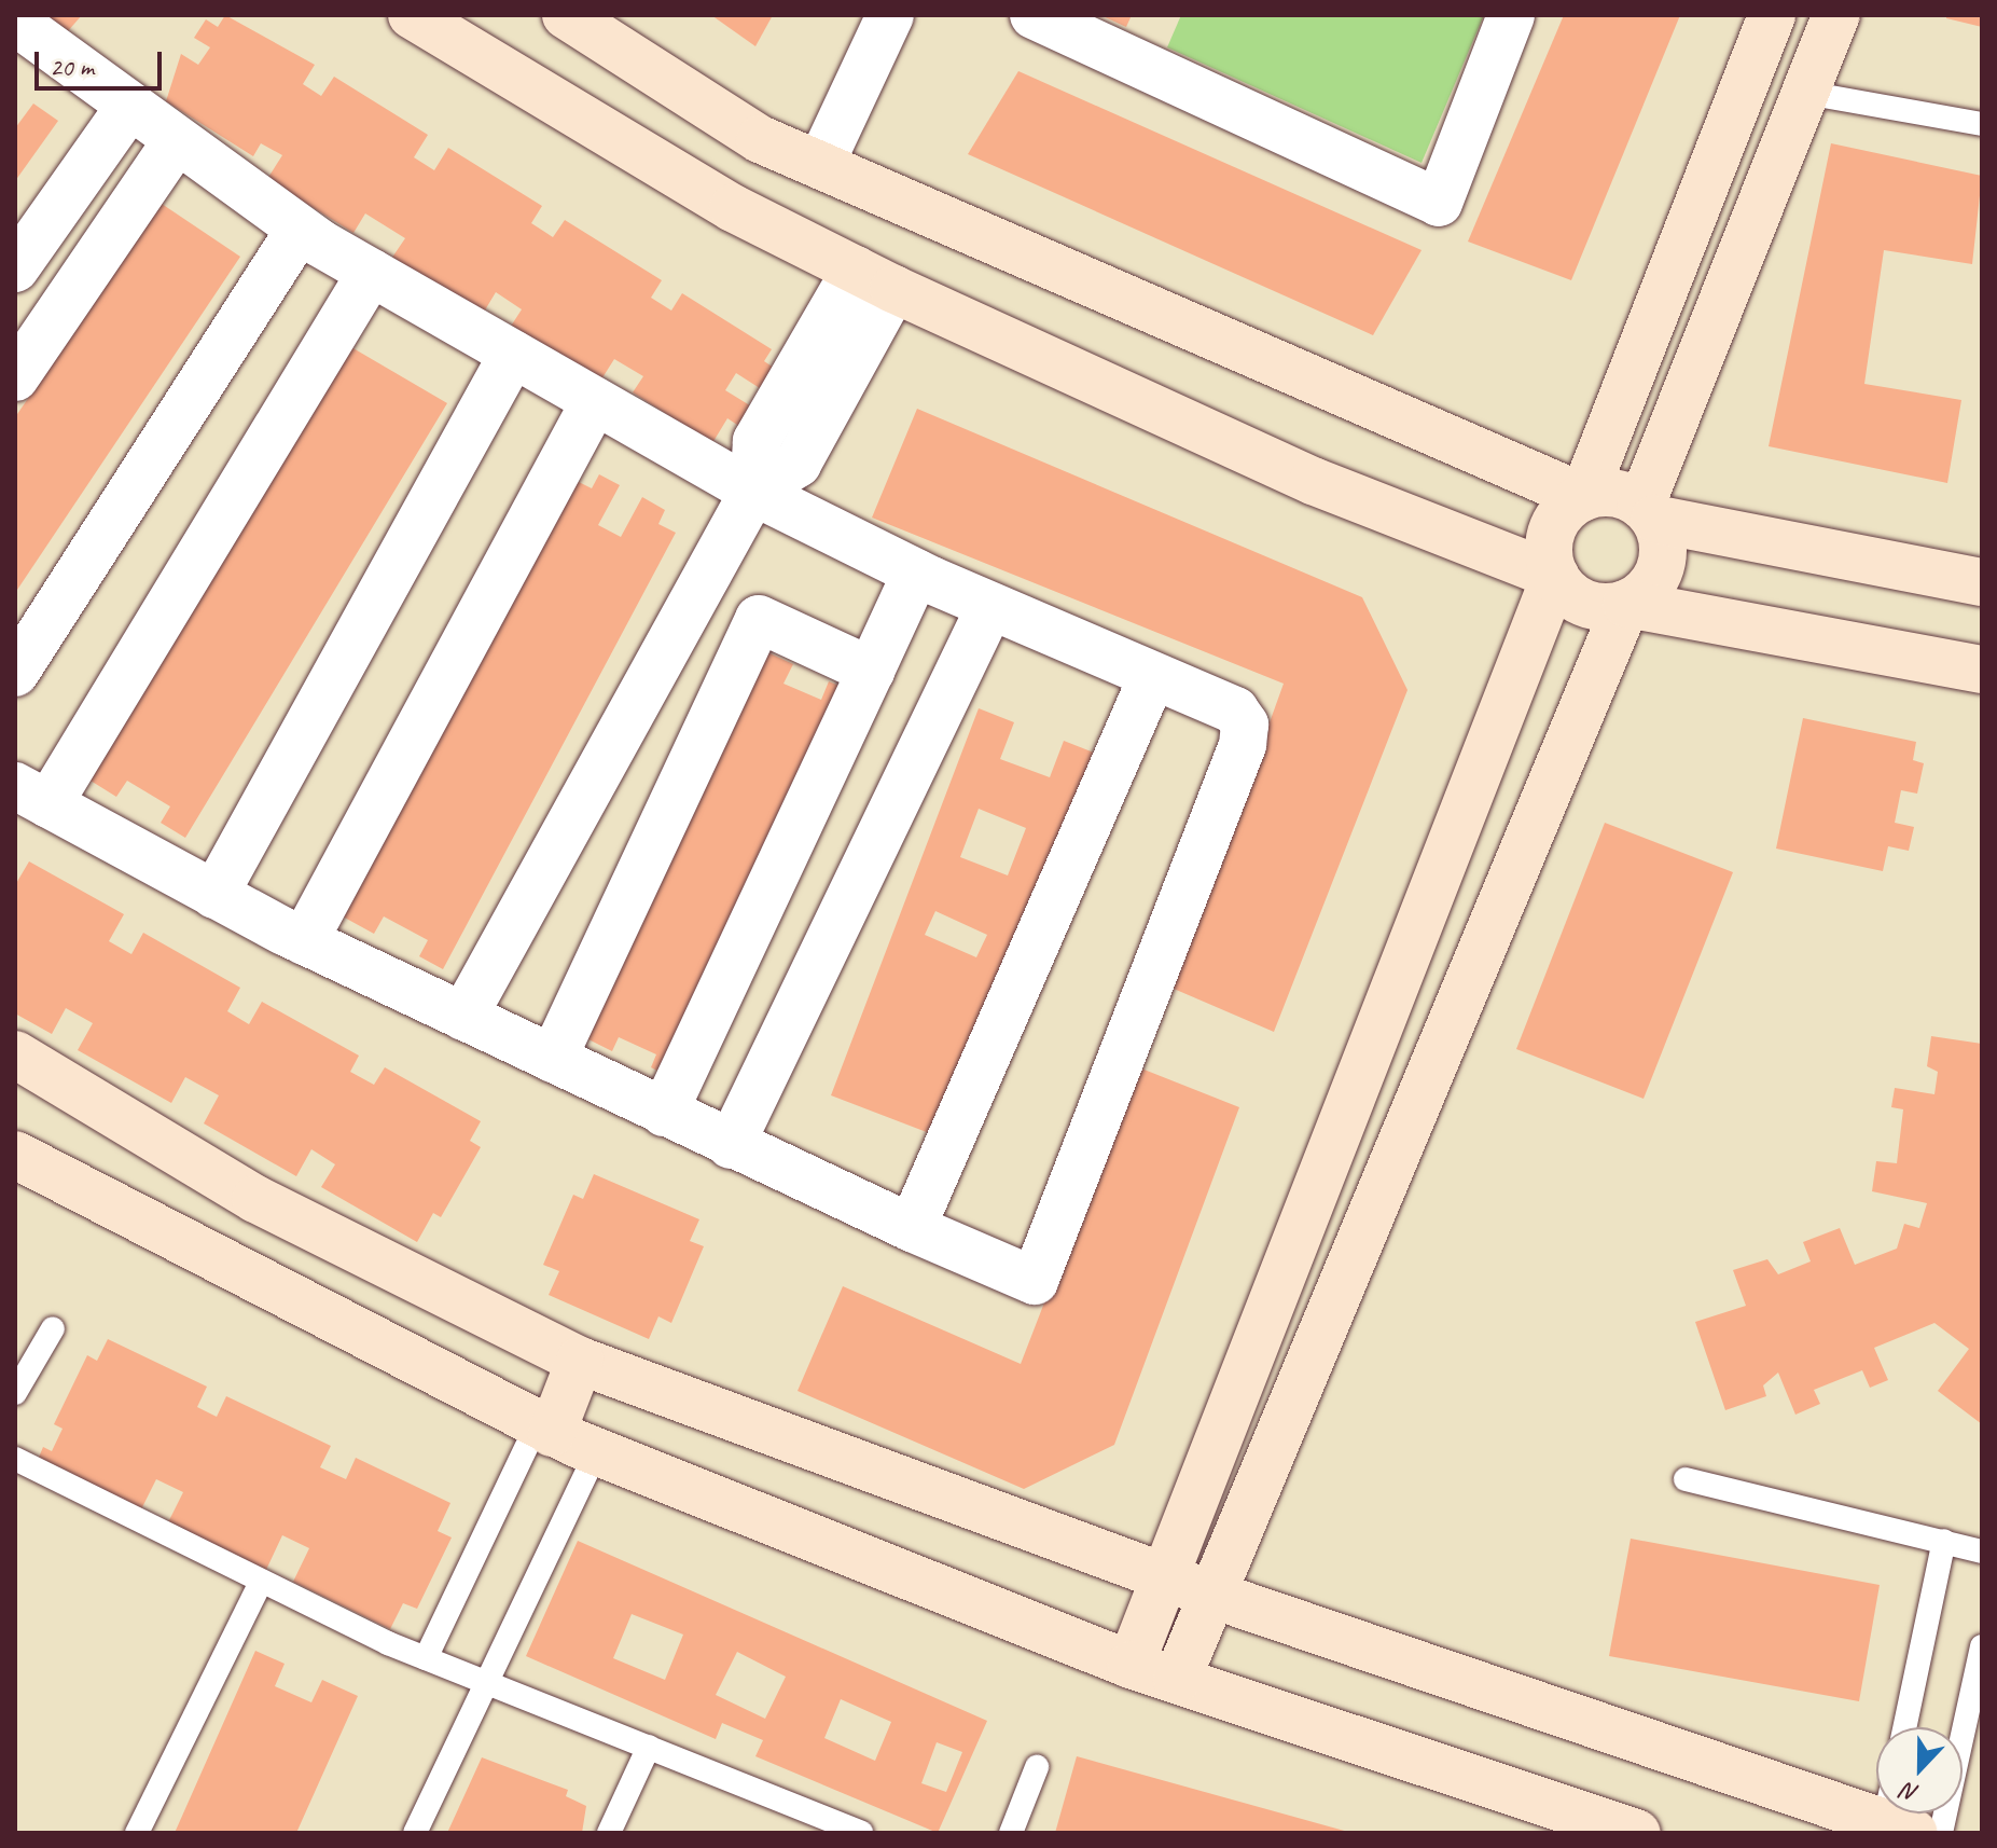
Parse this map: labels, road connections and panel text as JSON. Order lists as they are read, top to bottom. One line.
{"scale_bar":"20 m","north":"bottom"}
